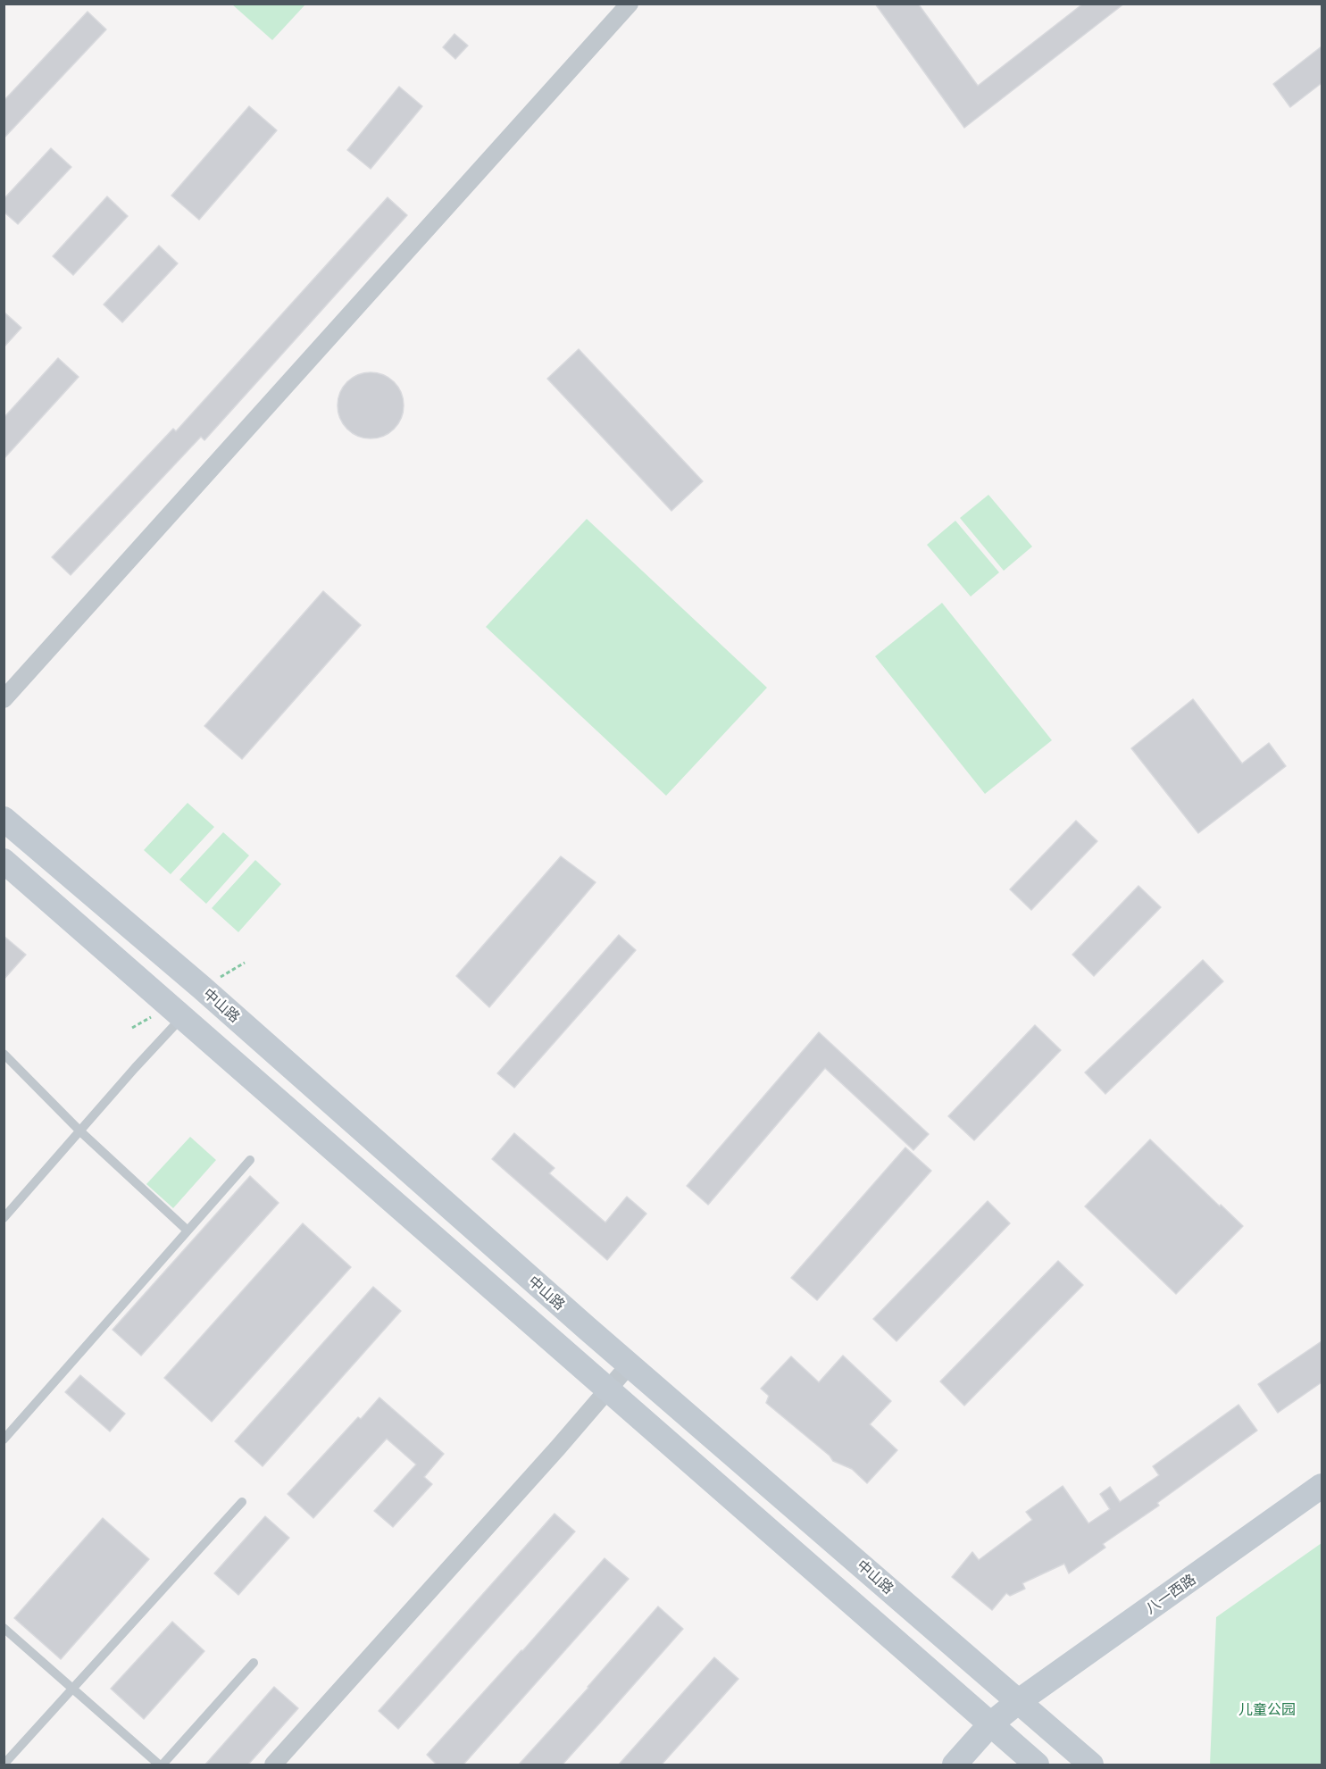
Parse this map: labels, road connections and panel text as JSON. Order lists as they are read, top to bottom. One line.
{"streets":{"main road":["中山路","八一西路"]},"crossings":[["中山路","八一西路"]],"parks":["儿童公园"]}
